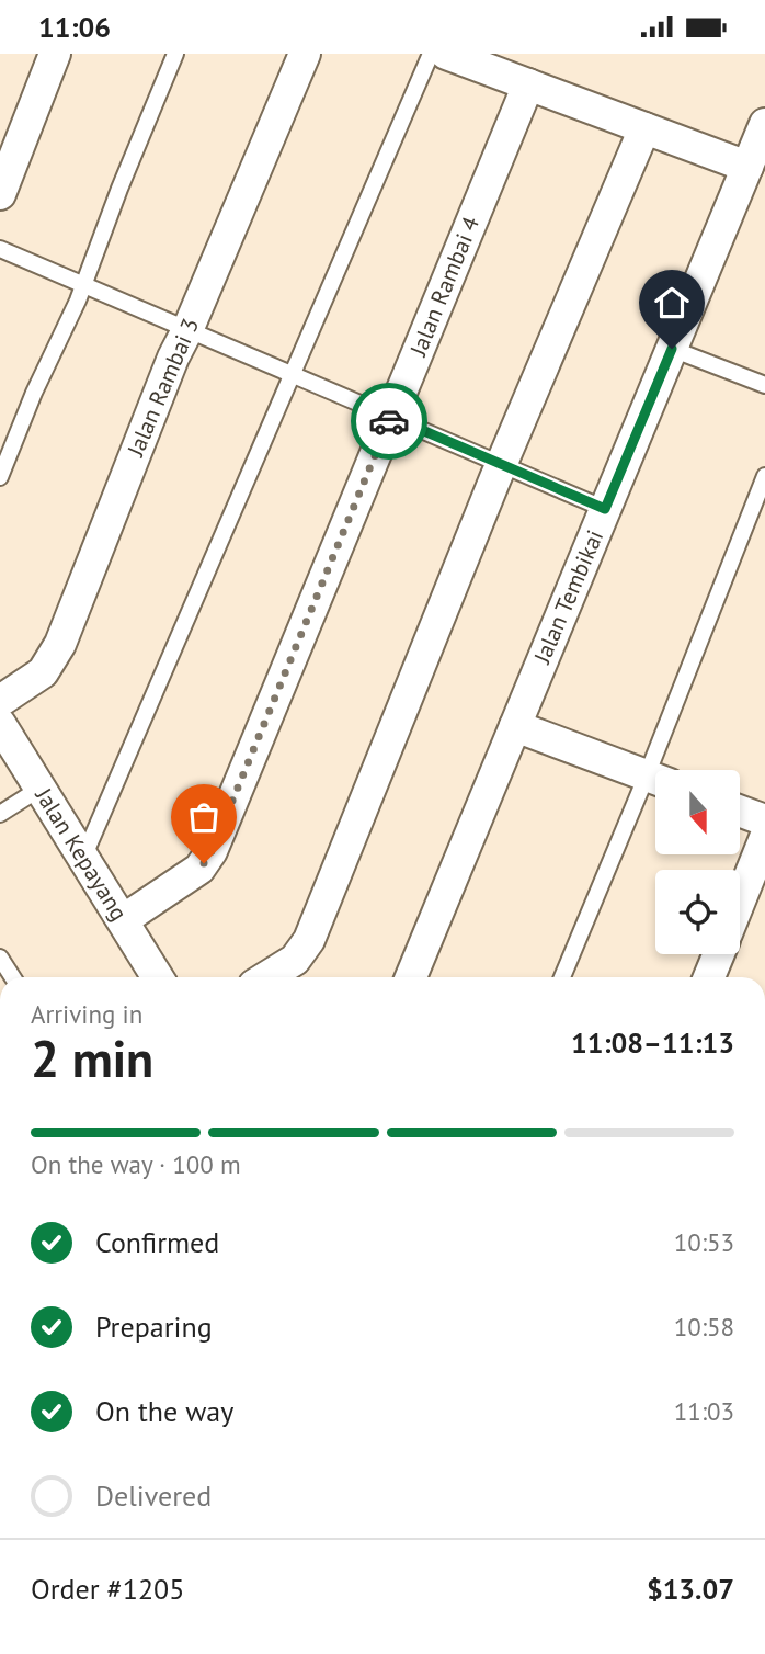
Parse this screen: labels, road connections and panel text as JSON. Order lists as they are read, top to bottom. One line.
{"streets":{"street":["Jalan Rambai 4","Jalan Rambai 3","Jalan Tembikai","Jalan Kepayang"]},"crossings":[["Jalan Rambai 4","Jalan Kepayang"]],"north":"bottom","page":{"status":"11:06","heading":["2 min","Arriving in","11:08–11:13"],"panel":["Order #1205","$13.07"],"bar":"On the way · 100 m","list":[["Confirmed","10:53"],["Preparing","10:58"],["On the way","11:03"],"Delivered"]}}
